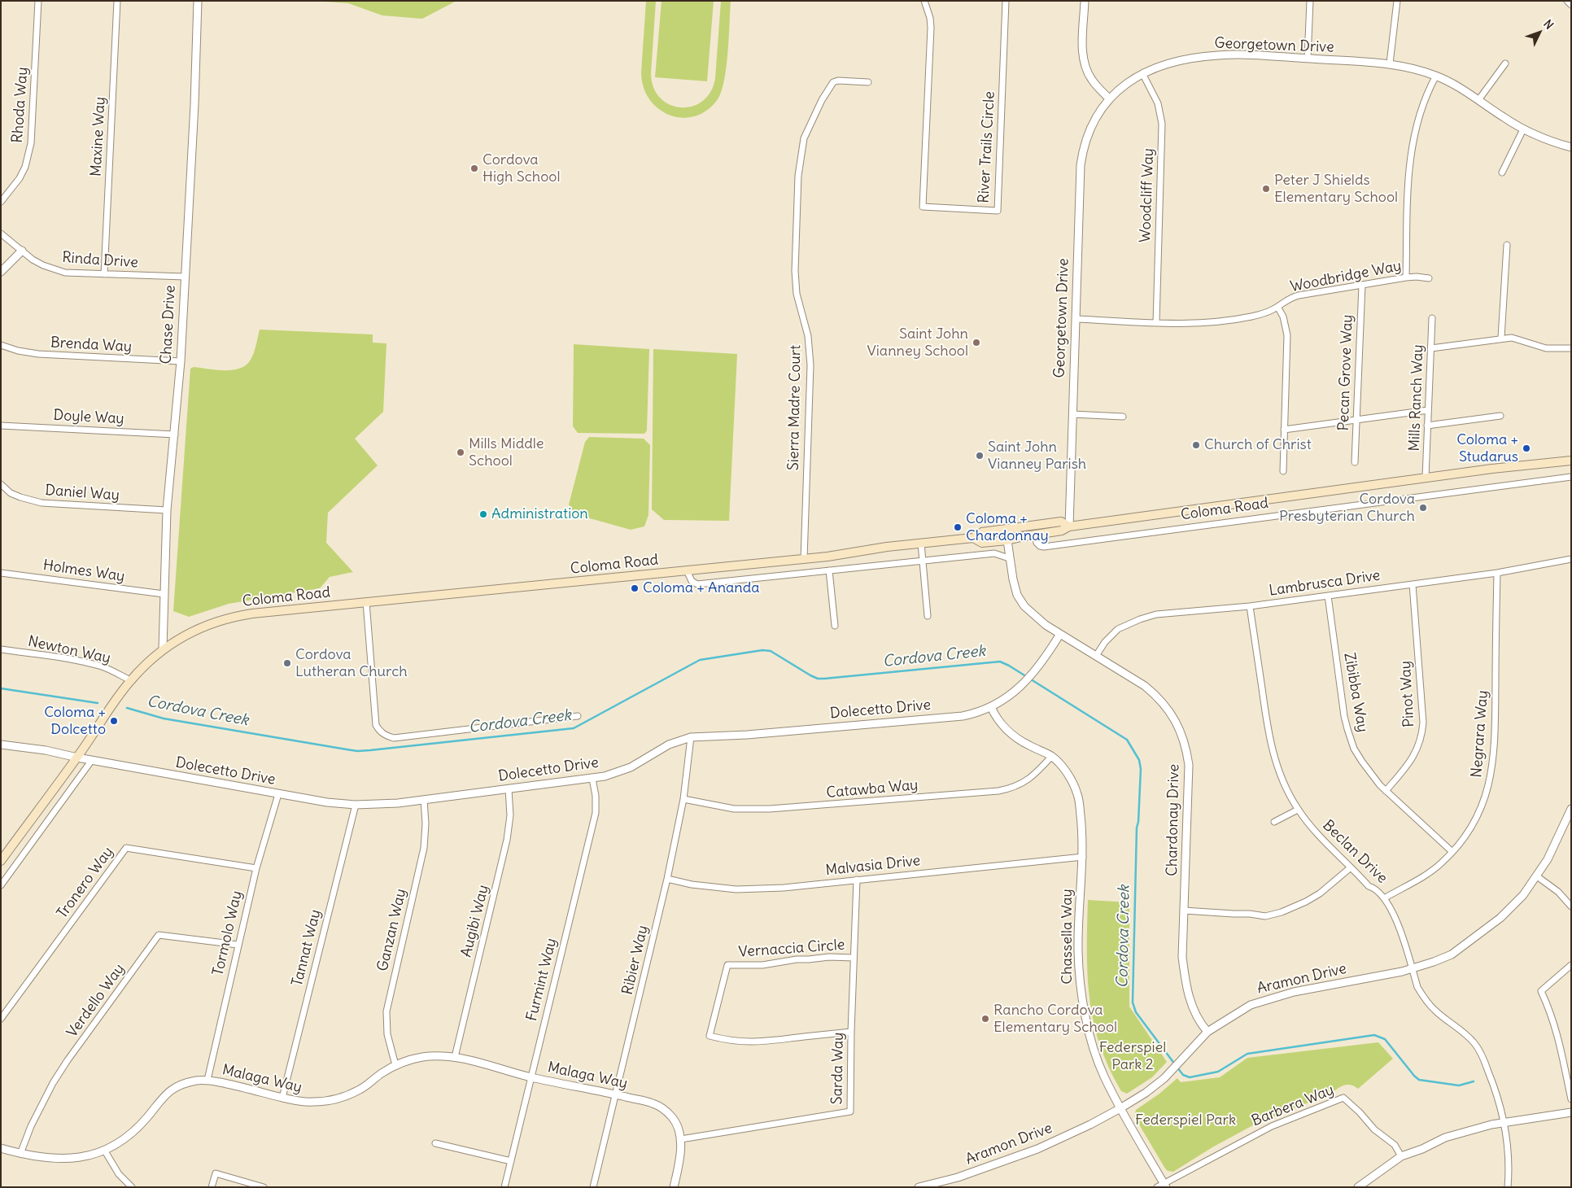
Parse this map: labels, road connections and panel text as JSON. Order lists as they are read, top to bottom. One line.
{"streets":{"main road":["Coloma Road"],"street":["Georgetown Drive","Rhoda Way","Maxine Way","River Trails Circle","Woodcliff Way","Rinda Drive","Woodbridge Way","Chase Drive","Brenda Way","Pecan Grove Way","Mills Ranch Way","Sierra Madre Court","Doyle Way","Daniel Way","Holmes Way","Lambrusca Drive","Newton Way","Zibibba Way","Pinot Way","Dolecetto Drive","Negrara Way","Catawba Way","Chardonay Drive","Beclan Drive","Malvasia Drive","Tronero Way","Augibi Way","Ganzan Way","Tormolo Way","Chassella Way","Tannat Way","Vernaccia Circle","Ribier Way","Aramon Drive","Furmint Way","Verdello Way","Sarda Way","Malaga Way","Barbera Way"]},"crossings":[["Georgetown Drive","Woodcliff Way"],["Georgetown Drive","Woodbridge Way"],["Georgetown Drive","Coloma Road"],["Maxine Way","Rinda Drive"],["Woodcliff Way","Woodbridge Way"],["Rinda Drive","Chase Drive"],["Woodbridge Way","Pecan Grove Way"],["Chase Drive","Brenda Way"],["Chase Drive","Doyle Way"],["Chase Drive","Daniel Way"],["Chase Drive","Coloma Road"],["Chase Drive","Holmes Way"],["Mills Ranch Way","Coloma Road"],["Sierra Madre Court","Coloma Road"],["Coloma Road","Newton Way"],["Coloma Road","Dolecetto Drive"],["Coloma Road","Chardonay Drive"],["Lambrusca Drive","Zibibba Way"],["Lambrusca Drive","Pinot Way"],["Lambrusca Drive","Negrara Way"],["Lambrusca Drive","Chardonay Drive"],["Lambrusca Drive","Beclan Drive"],["Zibibba Way","Pinot Way"],["Zibibba Way","Negrara Way"],["Dolecetto Drive","Chardonay Drive"],["Dolecetto Drive","Augibi Way"],["Dolecetto Drive","Ganzan Way"],["Dolecetto Drive","Tormolo Way"],["Dolecetto Drive","Chassella Way"],["Dolecetto Drive","Tannat Way"],["Dolecetto Drive","Ribier Way"],["Dolecetto Drive","Furmint Way"],["Negrara Way","Beclan Drive"],["Catawba Way","Chassella Way"],["Catawba Way","Ribier Way"],["Chardonay Drive","Aramon Drive"],["Beclan Drive","Aramon Drive"],["Malvasia Drive","Chassella Way"],["Malvasia Drive","Ribier Way"],["Malvasia Drive","Sarda Way"],["Tronero Way","Tormolo Way"],["Augibi Way","Malaga Way"],["Ganzan Way","Malaga Way"],["Tormolo Way","Verdello Way"],["Tormolo Way","Malaga Way"],["Chassella Way","Aramon Drive"],["Chassella Way","Barbera Way"],["Tannat Way","Malaga Way"],["Vernaccia Circle","Sarda Way"],["Ribier Way","Malaga Way"],["Furmint Way","Malaga Way"],["Verdello Way","Malaga Way"],["Sarda Way","Malaga Way"]],"water":["Cordova Creek"],"parks":["Federspiel Park 2","Federspiel Park"],"places":["Cordova High School","Peter J Shields Elementary School","Saint John Vianney School","Church of Christ","Coloma + Studarus","Mills Middle School","Saint John Vianney Parish","Cordova Presbyterian Church","Administration","Coloma + Chardonnay","Coloma + Ananda","Cordova Lutheran Church","Coloma + Dolcetto","Rancho Cordova Elementary School"],"north":"top right"}
